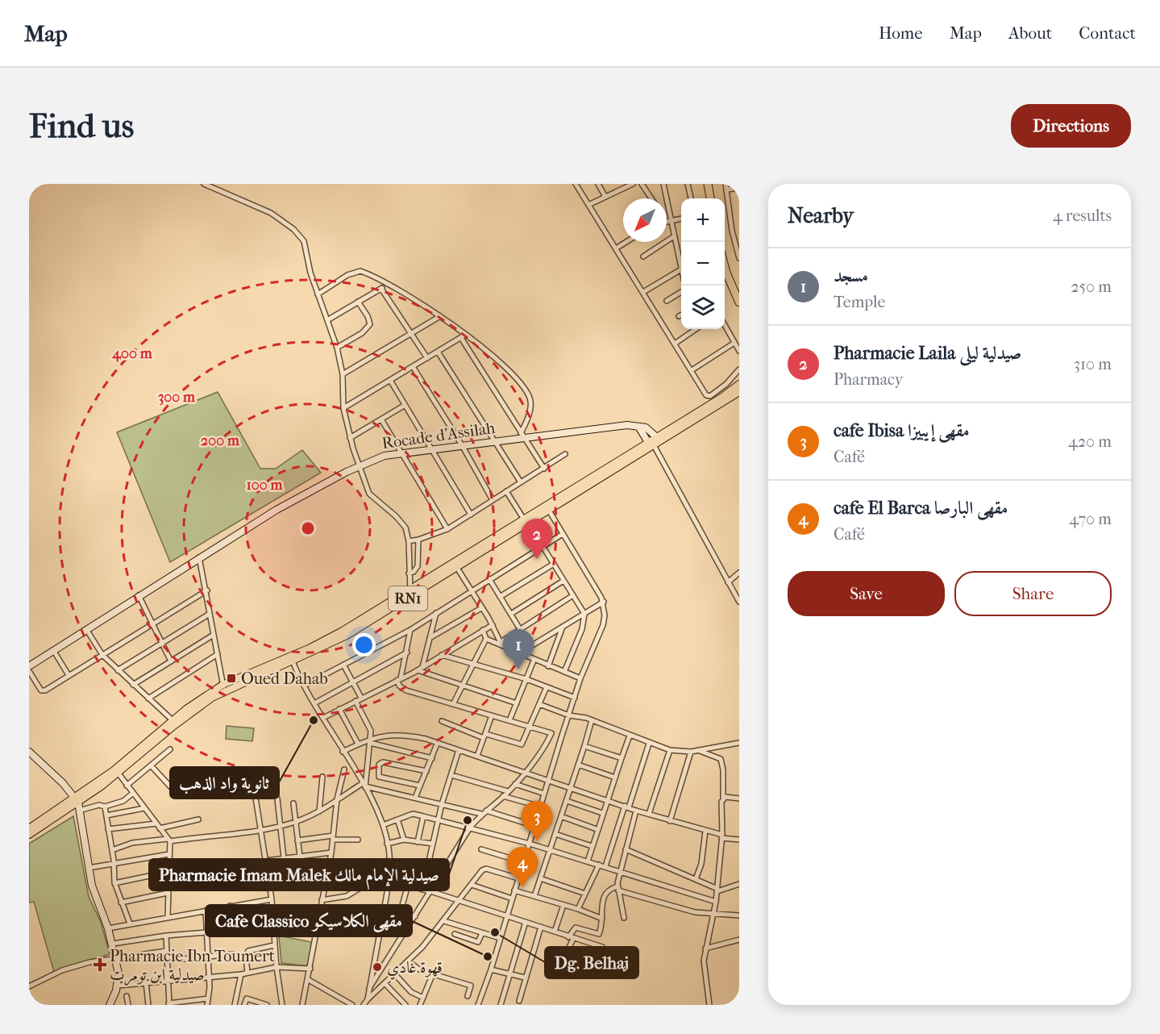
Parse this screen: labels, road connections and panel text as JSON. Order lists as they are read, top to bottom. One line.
{"streets":{"main road":["RN1"],"street":["Rocade d'Assilah"]},"crossings":[["Rocade d'Assilah","RN1"]],"places":{"transit":["Oued Dahab"],"other":["ثانوية واد الذهب","Pharmacie Imam Malek صيدلية الإمام مالك","Dg. Belhaj","Cafe Classico مقهى الكلاسيكو","قهوة غادي"],"health":["Pharmacie Ibn Toumert صيدلية ابن تومرت"]},"north":"bottom left","page":{"header":"Map","nav":["Home","Map","About","Contact"],"buttons":["Directions",["Save","Share"]],"title":"Find us","heading":["Nearby","4 results"],"map_buttons":["+","−"],"list":[{"mark":"1","name":"مسجد","note":"Temple","value":"250 m"},{"mark":"2","name":"Pharmacie Laila صيدلية ليلى","note":"Pharmacy","value":"310 m"},{"mark":"3","name":"cafe Ibisa مقهى إيبيزا","note":"Café","value":"420 m"},{"mark":"4","name":"cafe El Barca مقهى البارصا","note":"Café","value":"470 m"}],"pins":["2","1","3","4"]},"rings":["400 m","300 m","200 m","100 m"]}
